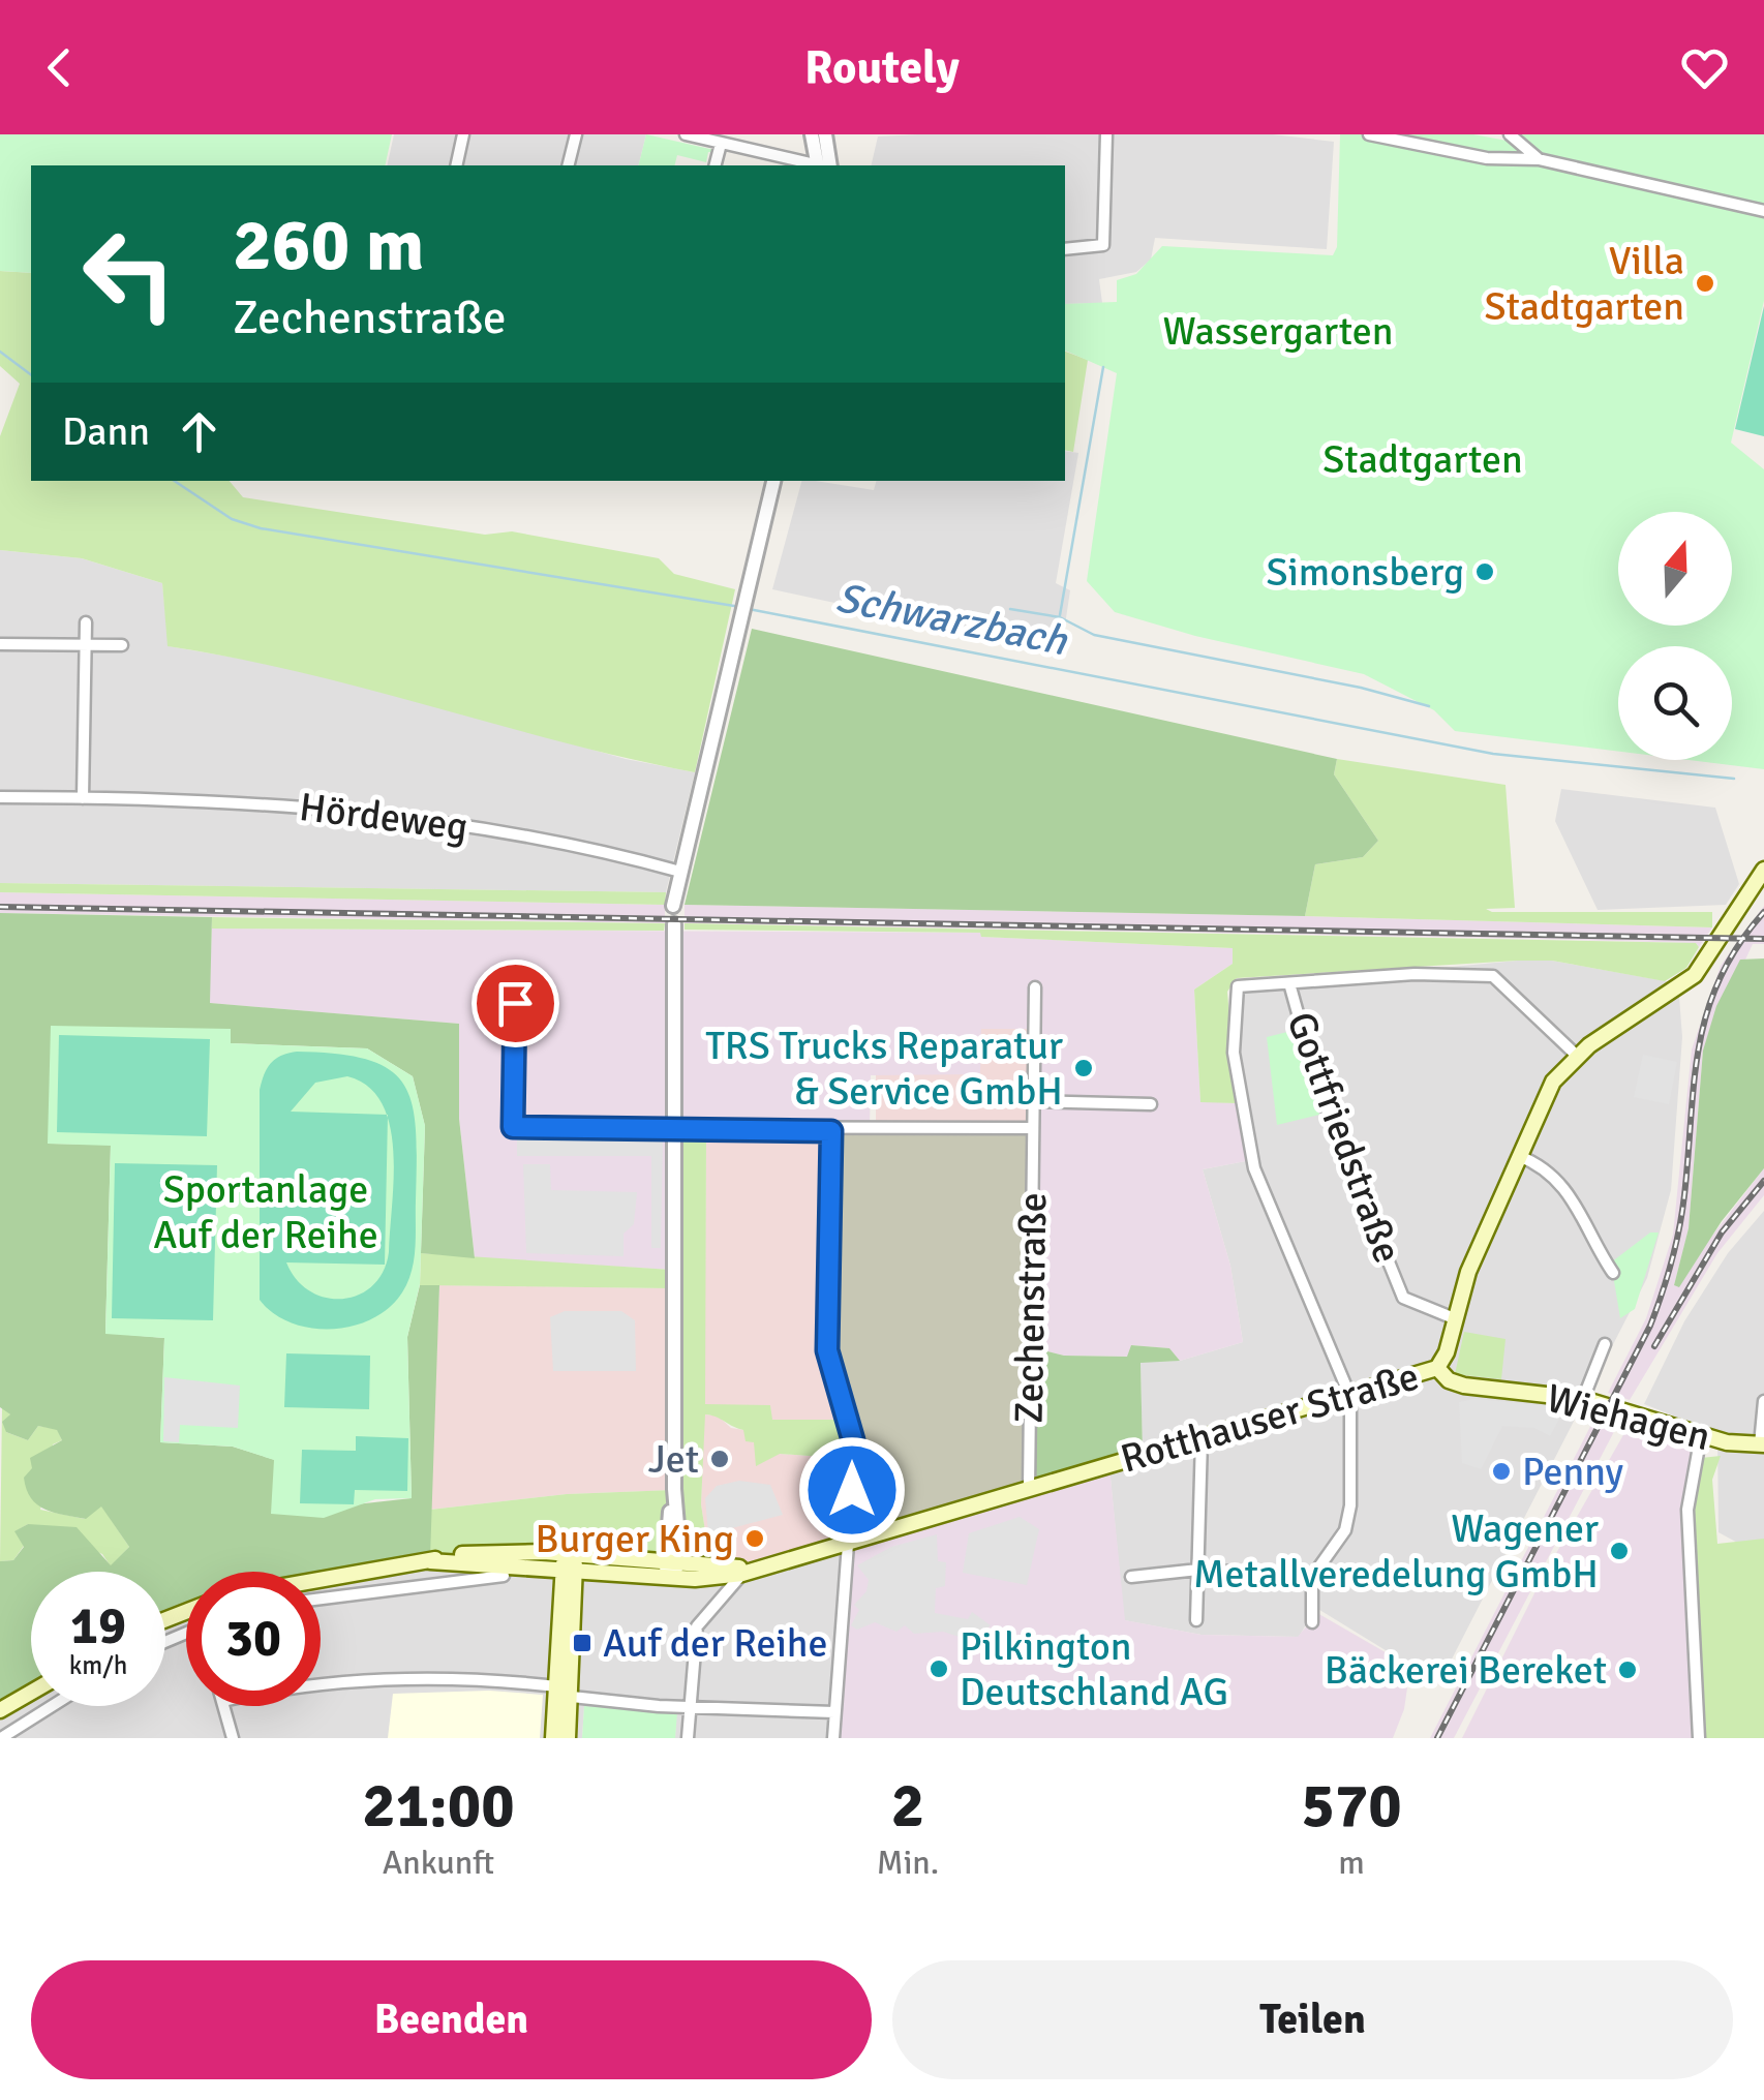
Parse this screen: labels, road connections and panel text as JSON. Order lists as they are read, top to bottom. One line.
{"streets":{"main road":["Rotthauser Straße","Wiehagen"],"street":["Hördeweg","Gottfriedstraße","Zechenstraße"]},"crossings":[["Gottfriedstraße","Rotthauser Straße"],["Zechenstraße","Rotthauser Straße"],["Rotthauser Straße","Wiehagen"]],"water":["Schwarzbach"],"parks":["Wassergarten","Stadtgarten","Sportanlage Auf der Reihe"],"places":{"other":["Villa Stadtgarten","Simonsberg","TRS Trucks Reparatur & Service GmbH","Jet","Penny","Burger King","Wagener Metallveredelung GmbH","Pilkington Deutschland AG","Bäckerei Bereket"],"transit":["Auf der Reihe"]},"north":"top","page":{"header":"Routely","turn":["260 m","Zechenstraße"],"then":"Dann","speed":"19 km/h","limit":"30","eta":["21:00","Ankunft","2","Min.","570","m"],"buttons":["Beenden","Teilen"]}}
